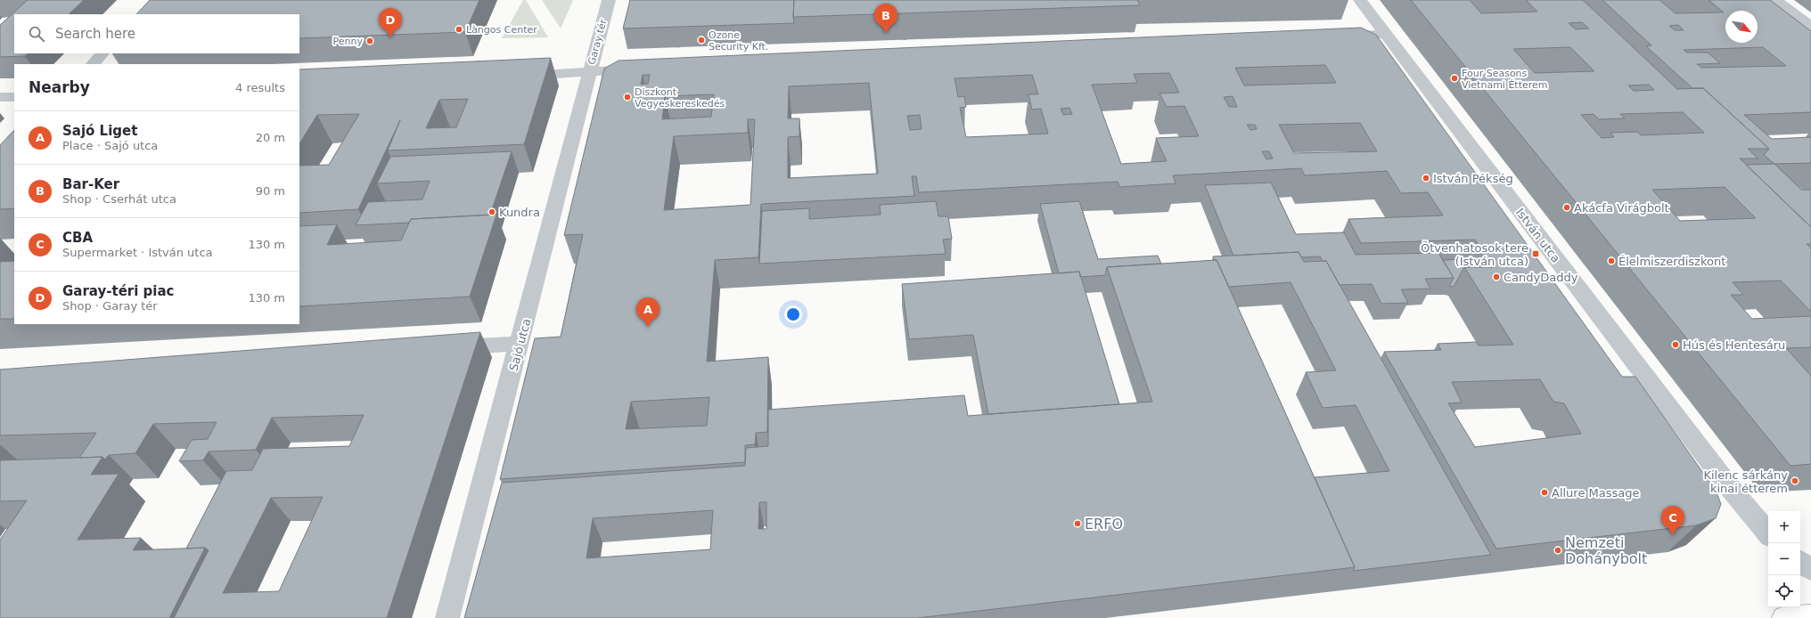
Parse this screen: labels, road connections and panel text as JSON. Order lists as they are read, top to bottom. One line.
{"streets":{"street":["Garay tér","István utca","Sajó utca"]},"crossings":[["Garay tér","Sajó utca"]],"places":{"other":["Làngos Center","Ozone Security Kft.","Penny","Four Seasons Vietnami Étterem","Diszkont Vegyeskereskedés","István Pékség","Akácfa Virágbolt","Kundra","Élelmiszerdiszkont","CandyDaddy","Hús és Hentesáru","Kilenc sárkány kinai étterem","Allure Massage","ERFO","Nemzeti Dohánybolt"],"transit":["Ötvenhatosok tere (István utca)"]},"north":"bottom right","page":{"pins":["B","D","A","C"],"search":"Search here","heading":["Nearby","4 results"],"list":[{"mark":"A","name":"Sajó Liget","note":"Place · Sajó utca","value":"20 m"},{"mark":"B","name":"Bar-Ker","note":"Shop · Cserhát utca","value":"90 m"},{"mark":"C","name":"CBA","note":"Supermarket · István utca","value":"130 m"},{"mark":"D","name":"Garay-téri piac","note":"Shop · Garay tér","value":"130 m"}],"map_buttons":["+","−"]}}
